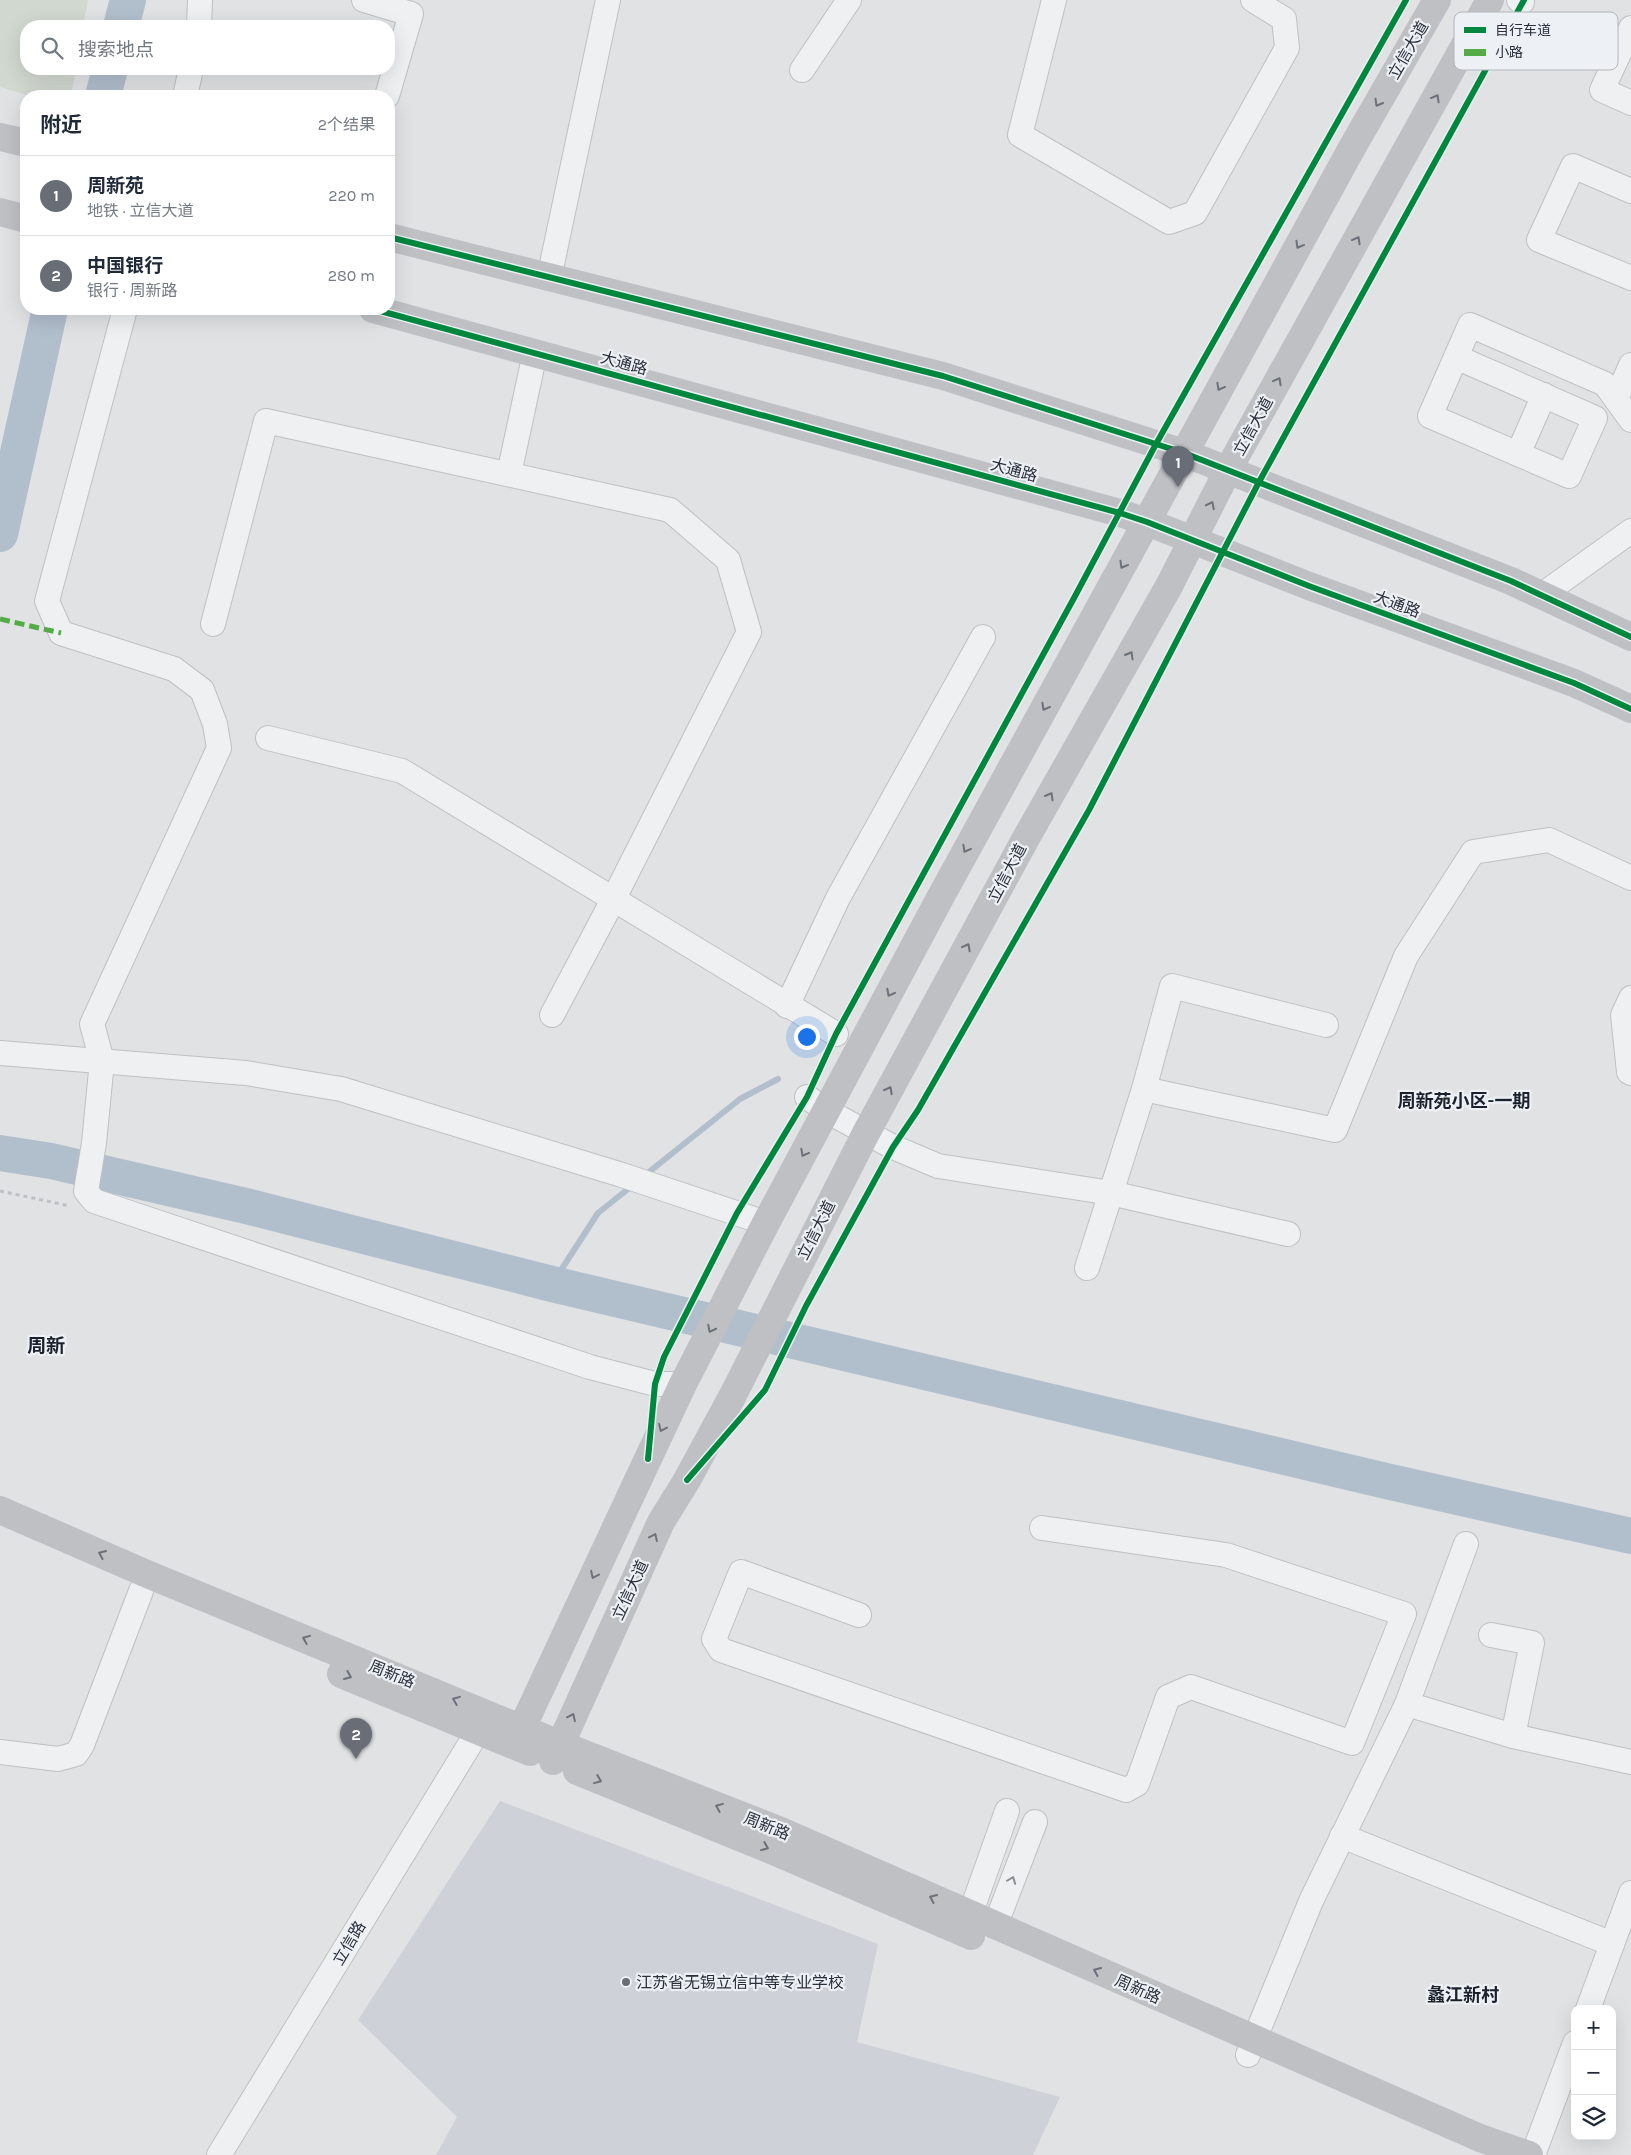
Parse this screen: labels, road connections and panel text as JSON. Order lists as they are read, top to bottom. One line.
{"streets":{"street":["立信大道","大通路","周新路","立信路"]},"crossings":[["立信大道","大通路"],["立信大道","周新路"],["周新路","立信路"]],"districts":["周新苑小区-一期","周新","蠡江新村"],"places":["江苏省无锡立信中等专业学校"],"legend":["自行车道","小路"],"page":{"search":"搜索地点","heading":["附近","2个结果"],"list":[{"mark":"1","name":"周新苑","note":"地铁 · 立信大道","value":"220 m"},{"mark":"2","name":"中国银行","note":"银行 · 周新路","value":"280 m"}],"pins":["1","2"],"map_buttons":["+","−"]}}
